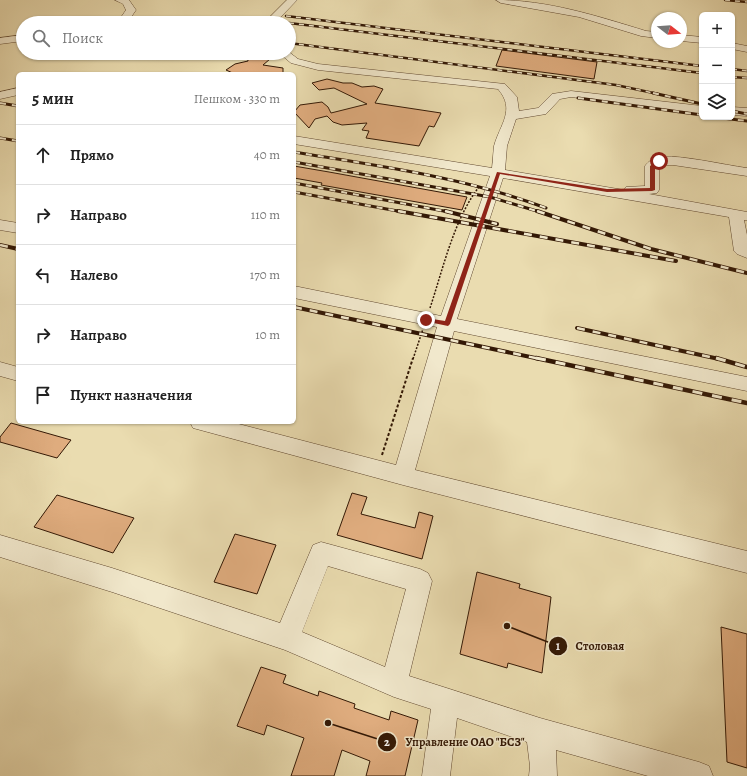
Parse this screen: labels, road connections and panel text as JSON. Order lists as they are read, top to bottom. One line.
{"places":["Столовая","Управление ОАО \"БСЗ\""],"north":"right","page":{"map_buttons":["+","−"],"search":"Поиск","heading":["5 мин","Пешком · 330 m"],"list":[["Прямо","40 m"],["Направо","110 m"],["Налево","170 m"],["Направо","10 m"],"Пункт назначения"]}}
